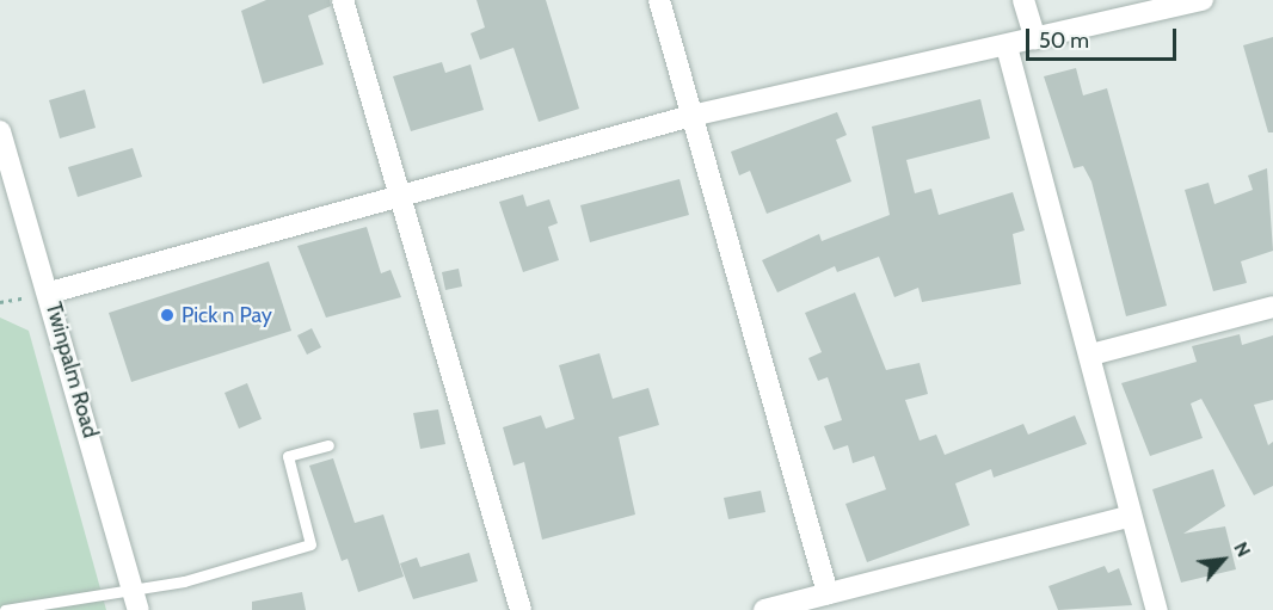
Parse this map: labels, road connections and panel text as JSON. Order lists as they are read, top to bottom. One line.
{"streets":{"street":["Twinpalm Road"]},"places":["Pick n Pay"],"scale_bar":"50 m","north":"top right"}
